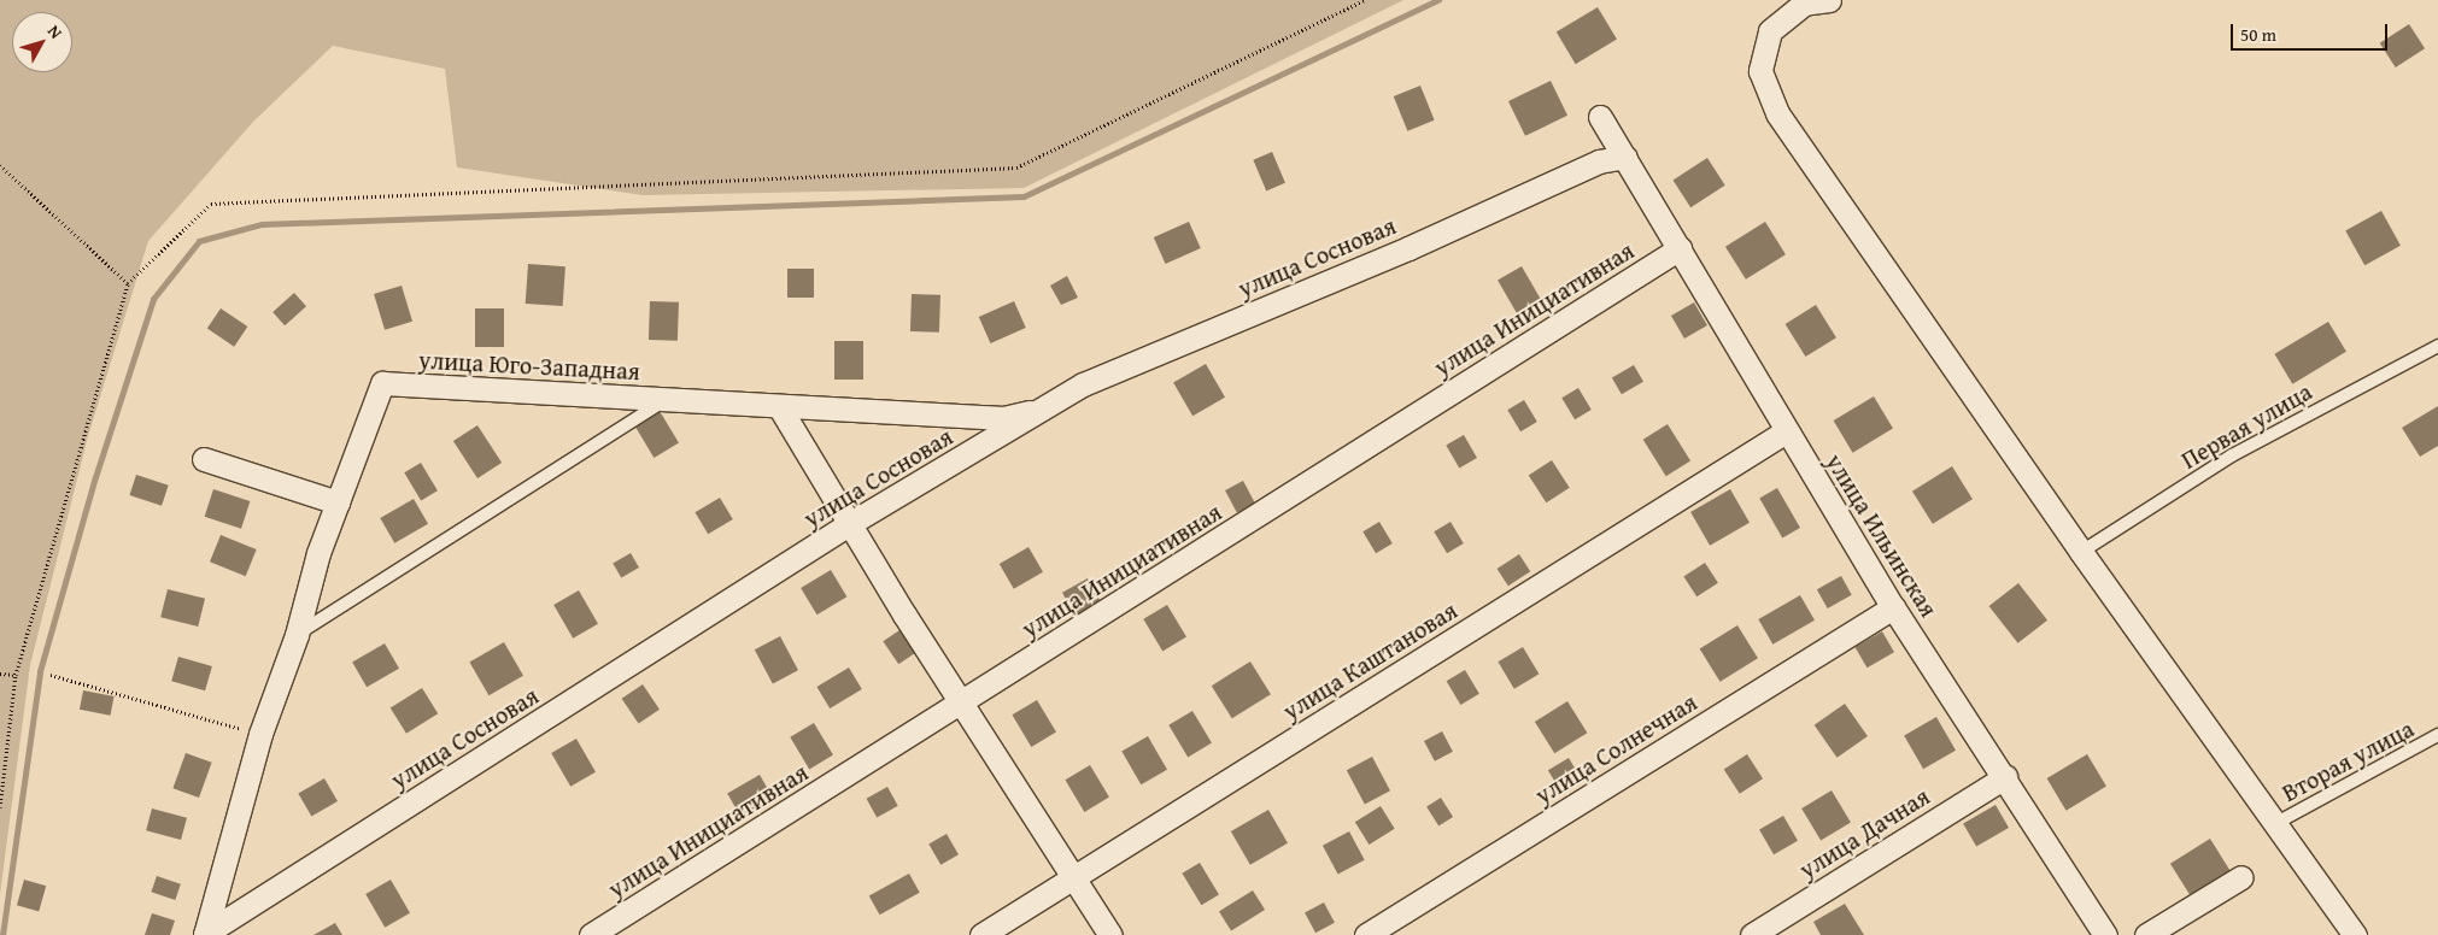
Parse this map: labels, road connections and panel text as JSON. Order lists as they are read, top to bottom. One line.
{"streets":{"street":["улица Сосновая","улица Инициативная","улица Юго-Западная","улица Ильинская","улица Каштановая","улица Солнечная","улица Дачная"],"lane":["Первая улица","Вторая улица"]},"crossings":[["улица Сосновая","улица Юго-Западная"],["улица Сосновая","улица Ильинская"],["улица Инициативная","улица Ильинская"],["улица Ильинская","улица Каштановая"],["улица Ильинская","улица Солнечная"],["улица Ильинская","улица Дачная"]],"scale_bar":"50 m","north":"top right"}
